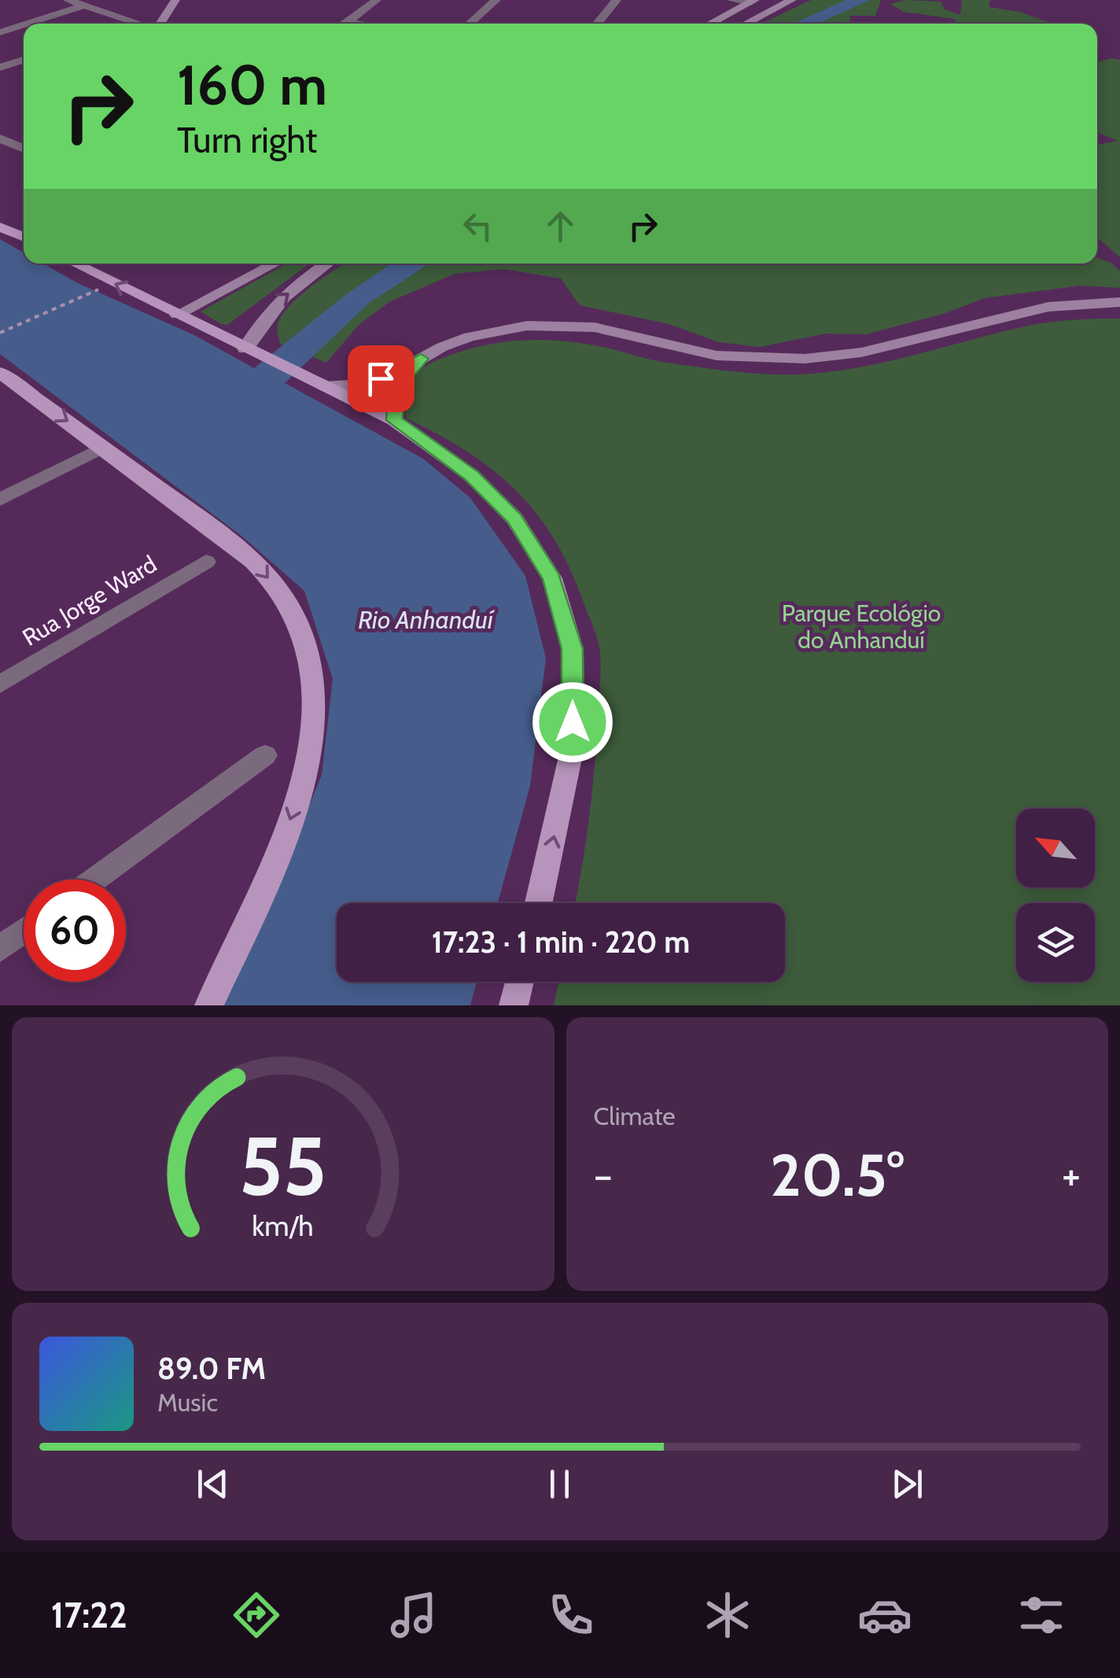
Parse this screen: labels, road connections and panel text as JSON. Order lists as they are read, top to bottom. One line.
{"streets":{"street":["Rua Jorge Ward"]},"water":["Rio Anhanduí"],"parks":["Parque Ecológio do Anhanduí"],"north":"top left","page":{"turn":["160 m","Turn right"],"limit":"60","trip":"17:23 · 1 min · 220 m","tile":"Climate","heat":["−","20.5°","+"],"song":["89.0 FM","Music"],"tabs":"17:22","gauge":["55","km/h"]}}
